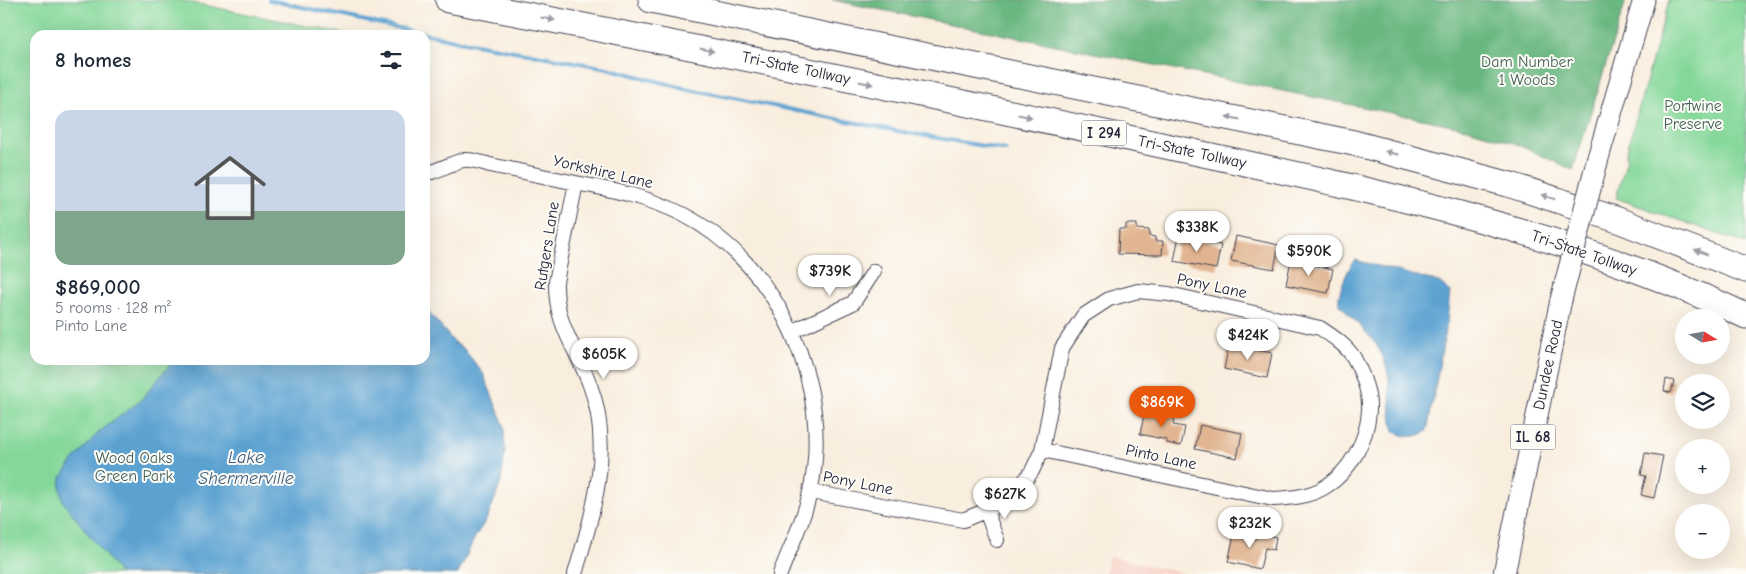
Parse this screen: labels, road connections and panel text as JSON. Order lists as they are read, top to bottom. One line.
{"streets":{"highway":["Tri-State Tollway","I 294"],"main road":["Dundee Road","IL 68"],"street":["Yorkshire Lane","Rutgers Lane","Pony Lane","Pinto Lane"]},"crossings":[["Yorkshire Lane","Rutgers Lane"],["Yorkshire Lane","Pony Lane"],["Pony Lane","Pinto Lane"]],"water":["Lake Shermerville"],"parks":["Dam Number 1 Woods","Portwine Preserve","Wood Oaks Green Park"],"north":"right","page":{"heading":"8 homes","list":[{"name":"$869,000","note":"5 rooms · 128 m² · Pinto Lane"}],"price":["$338K","$590K","$739K","$424K","$605K","$869K","$627K","$232K"],"map_buttons":["+","−"]}}
